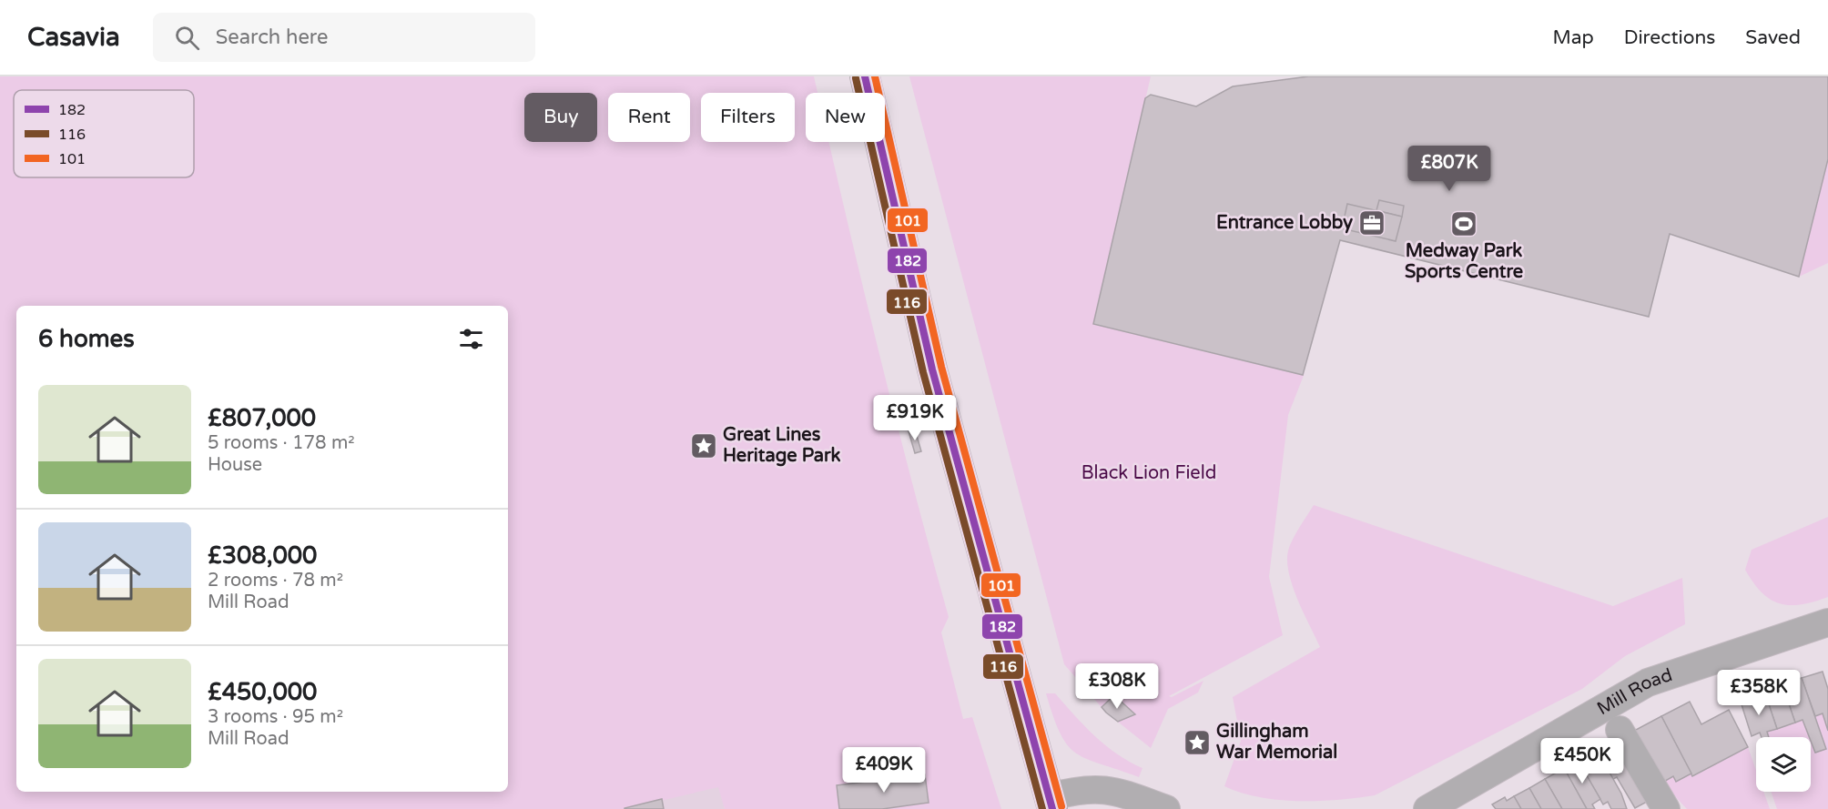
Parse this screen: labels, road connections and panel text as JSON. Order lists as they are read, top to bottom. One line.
{"streets":{"street":["Mill Road"]},"parks":["Black Lion Field"],"places":{"office":["Entrance Lobby"],"sports":["Medway Park Sports Centre"],"place":["Great Lines Heritage Park","Gillingham War Memorial"]},"lines":["transit line 182","transit line 101","transit line 116"],"legend":["182","116","101"],"page":{"header":"Casavia","search":"Search here","nav":["Map","Directions","Saved"],"chip":["Buy","Rent","Filters","New"],"price":["£807K","£919K","£308K","£358K","£450K","£409K"],"heading":"6 homes","list":[{"name":"£807,000","note":"5 rooms · 178 m² · House"},{"name":"£308,000","note":"2 rooms · 78 m² · Mill Road"},{"name":"£450,000","note":"3 rooms · 95 m² · Mill Road"}]}}
